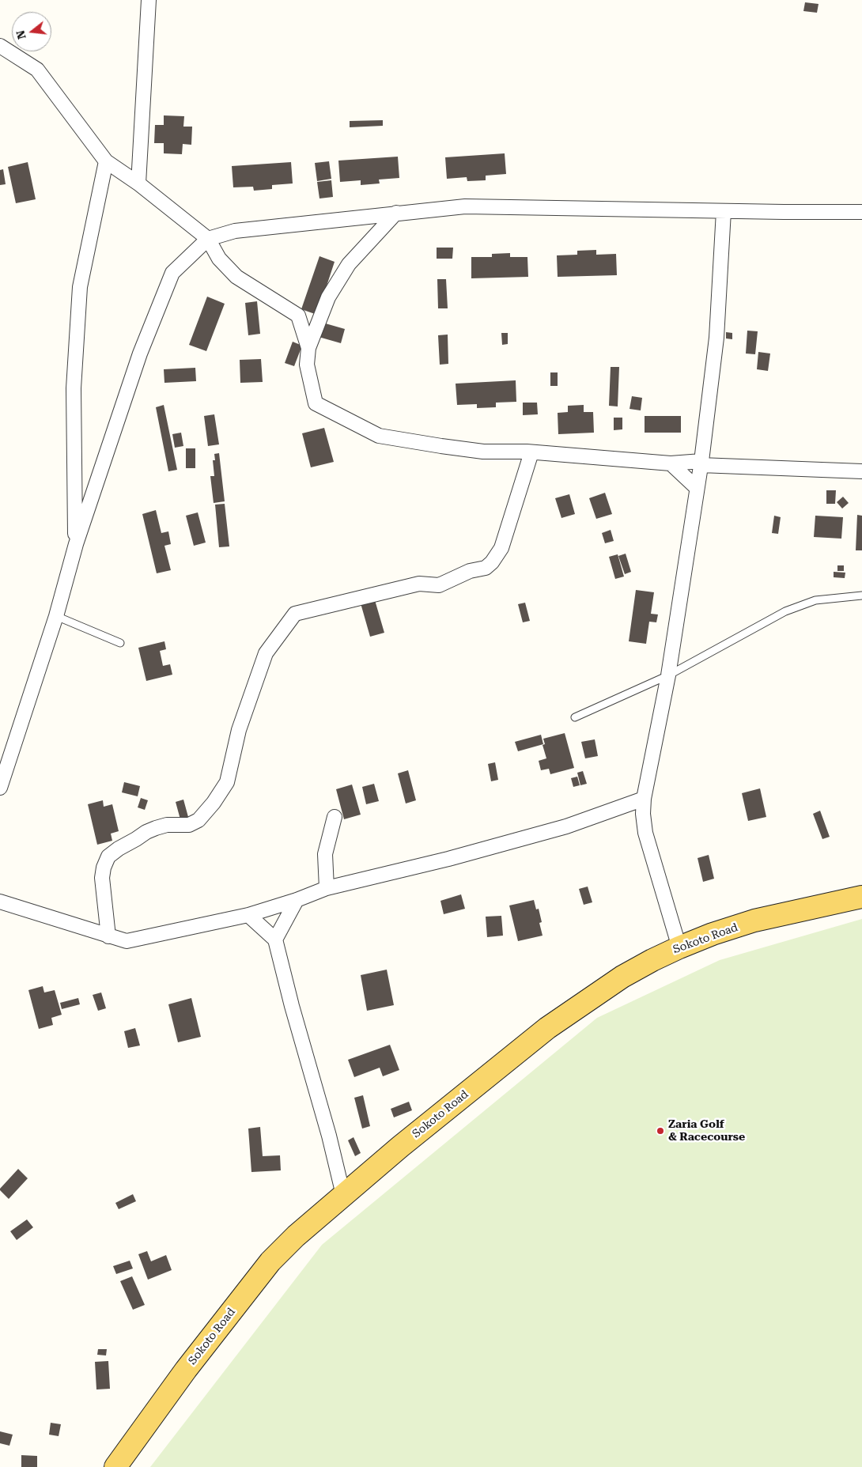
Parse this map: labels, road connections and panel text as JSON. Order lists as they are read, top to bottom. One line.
{"streets":{"main road":["Sokoto Road"]},"places":["Zaria Golf & Racecourse"],"north":"left"}
